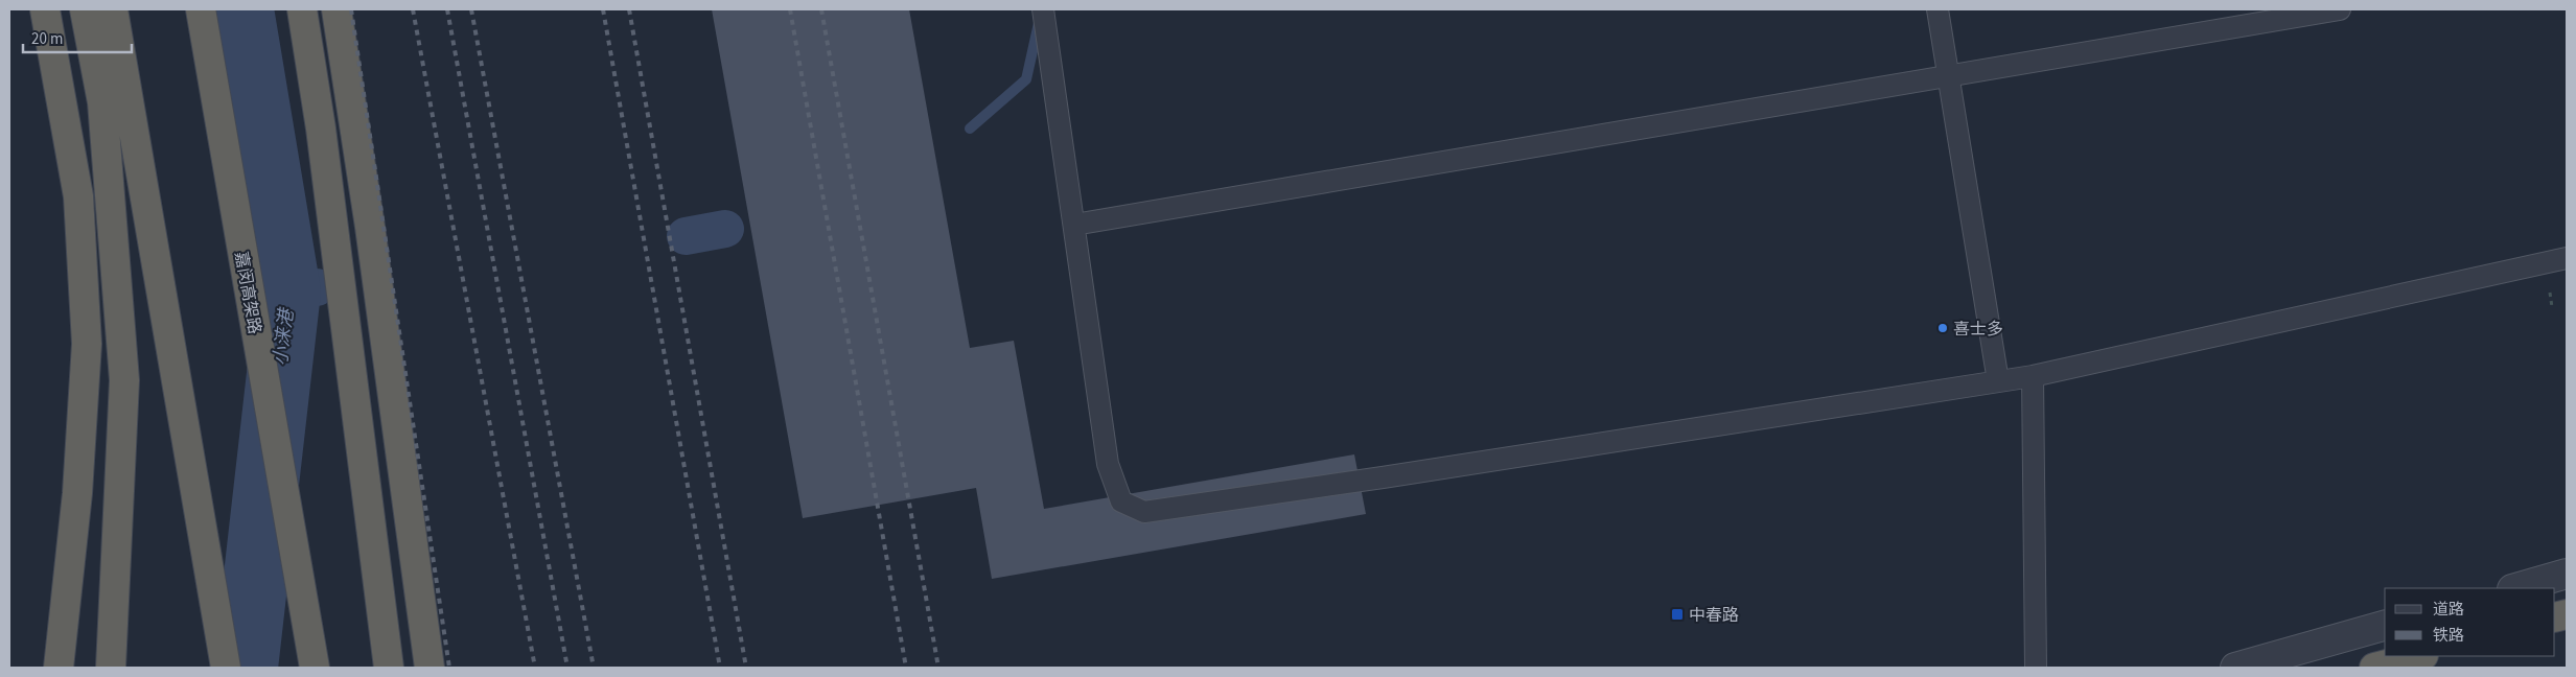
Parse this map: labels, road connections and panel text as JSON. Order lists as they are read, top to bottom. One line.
{"streets":{"highway":["嘉闵高架路"]},"water":["小涞港"],"places":{"other":["喜士多"],"transit":["中春路"]},"legend":["道路","铁路"],"scale_bar":"20 m"}
